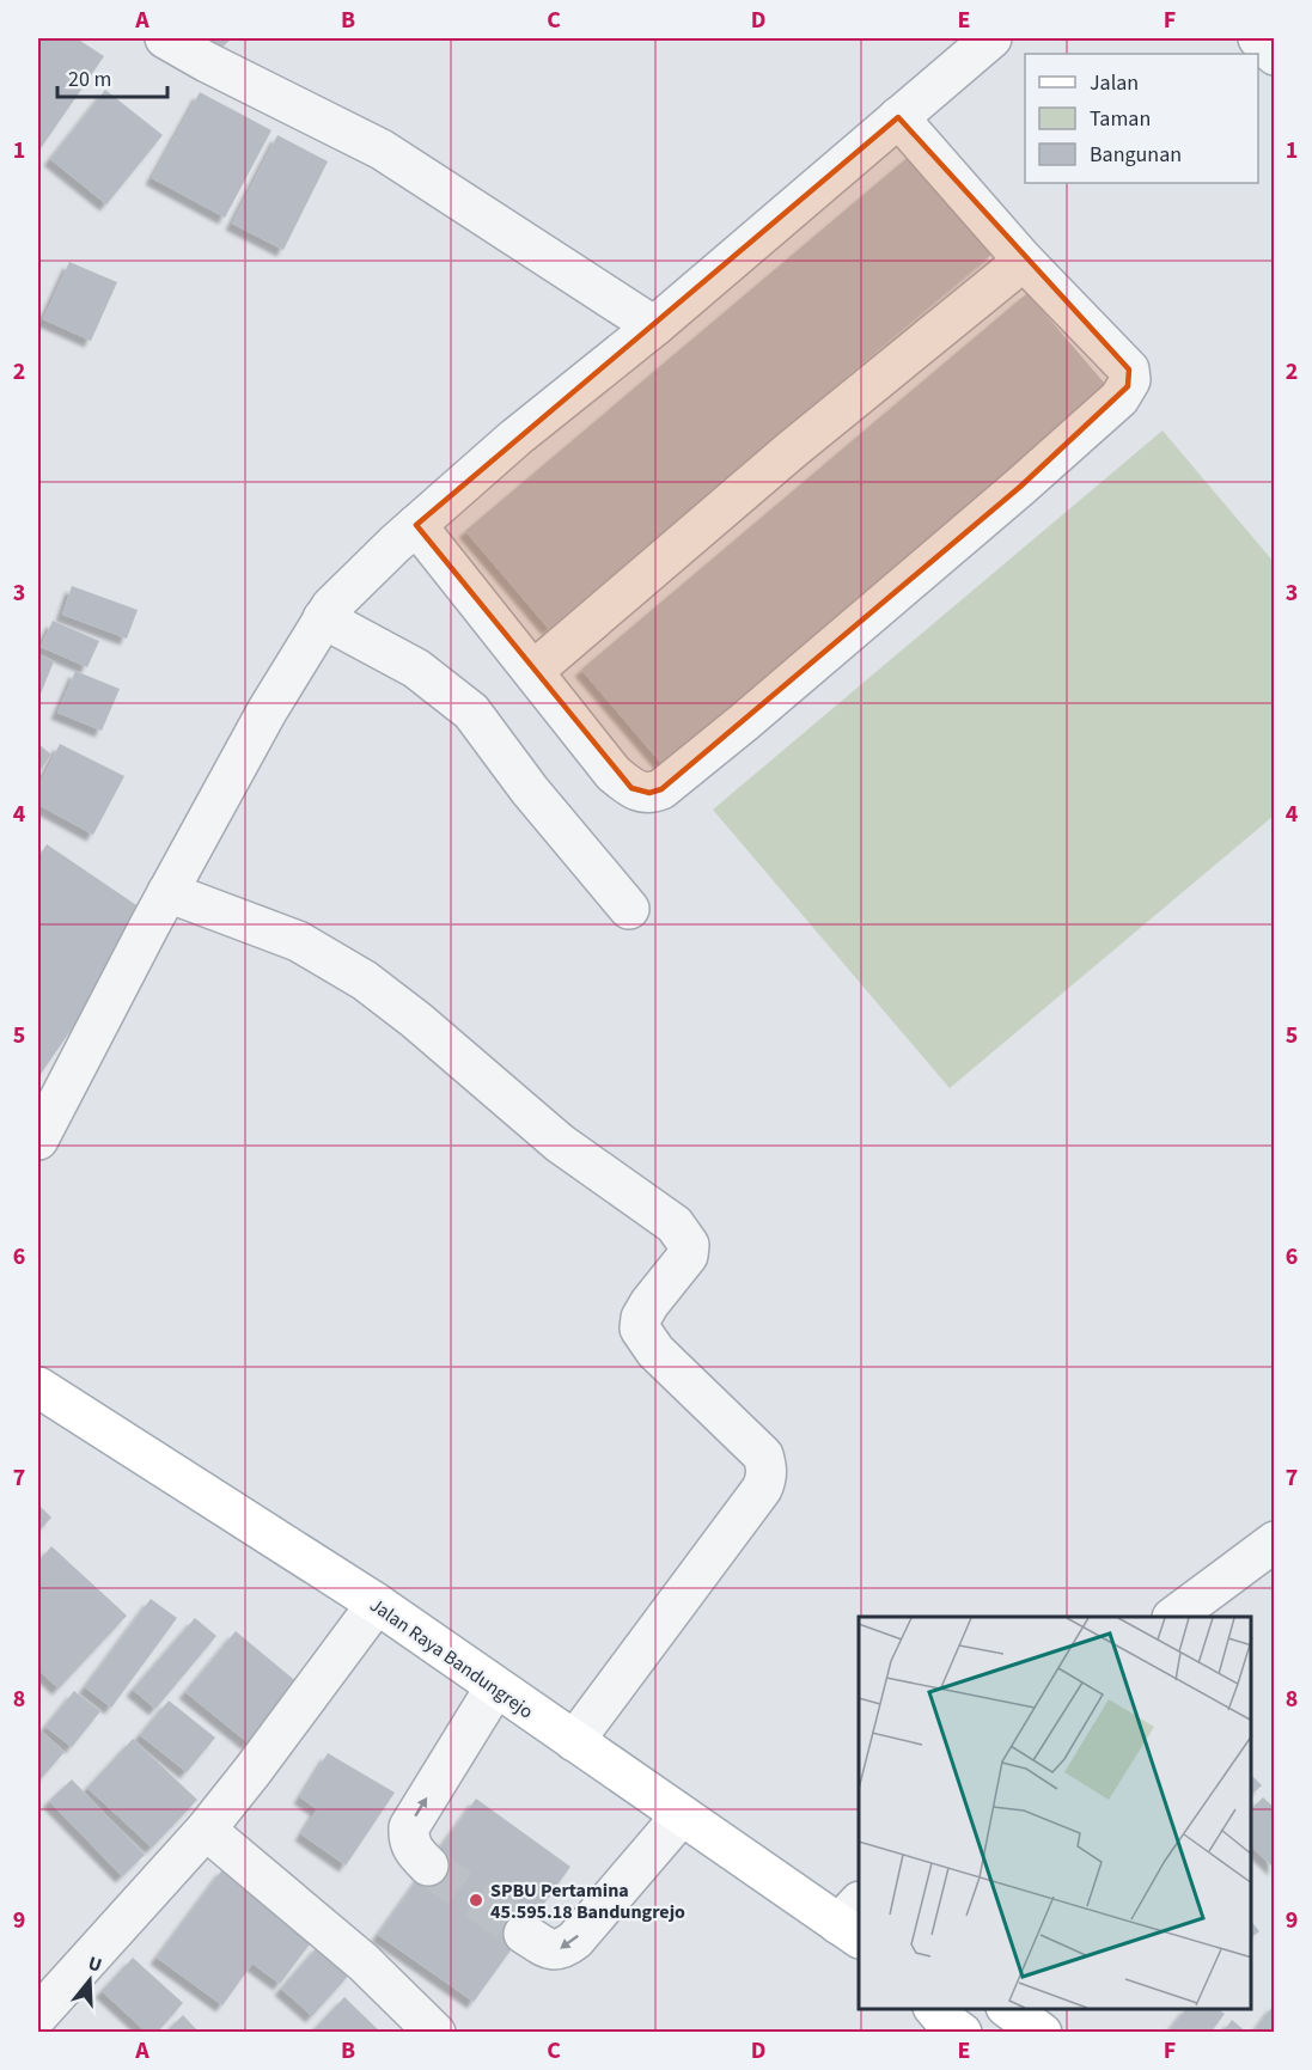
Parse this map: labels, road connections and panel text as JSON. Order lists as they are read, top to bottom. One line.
{"streets":{"main road":["Jalan Raya Bandungrejo"]},"places":["SPBU Pertamina 45.595.18 Bandungrejo"],"legend":["Jalan","Taman","Bangunan"],"scale_bar":"20 m","north":"top","grid":{"columns":["A","B","C","D","E","F"],"rows":["1","2","3","4","5","6","7","8","9"]}}
